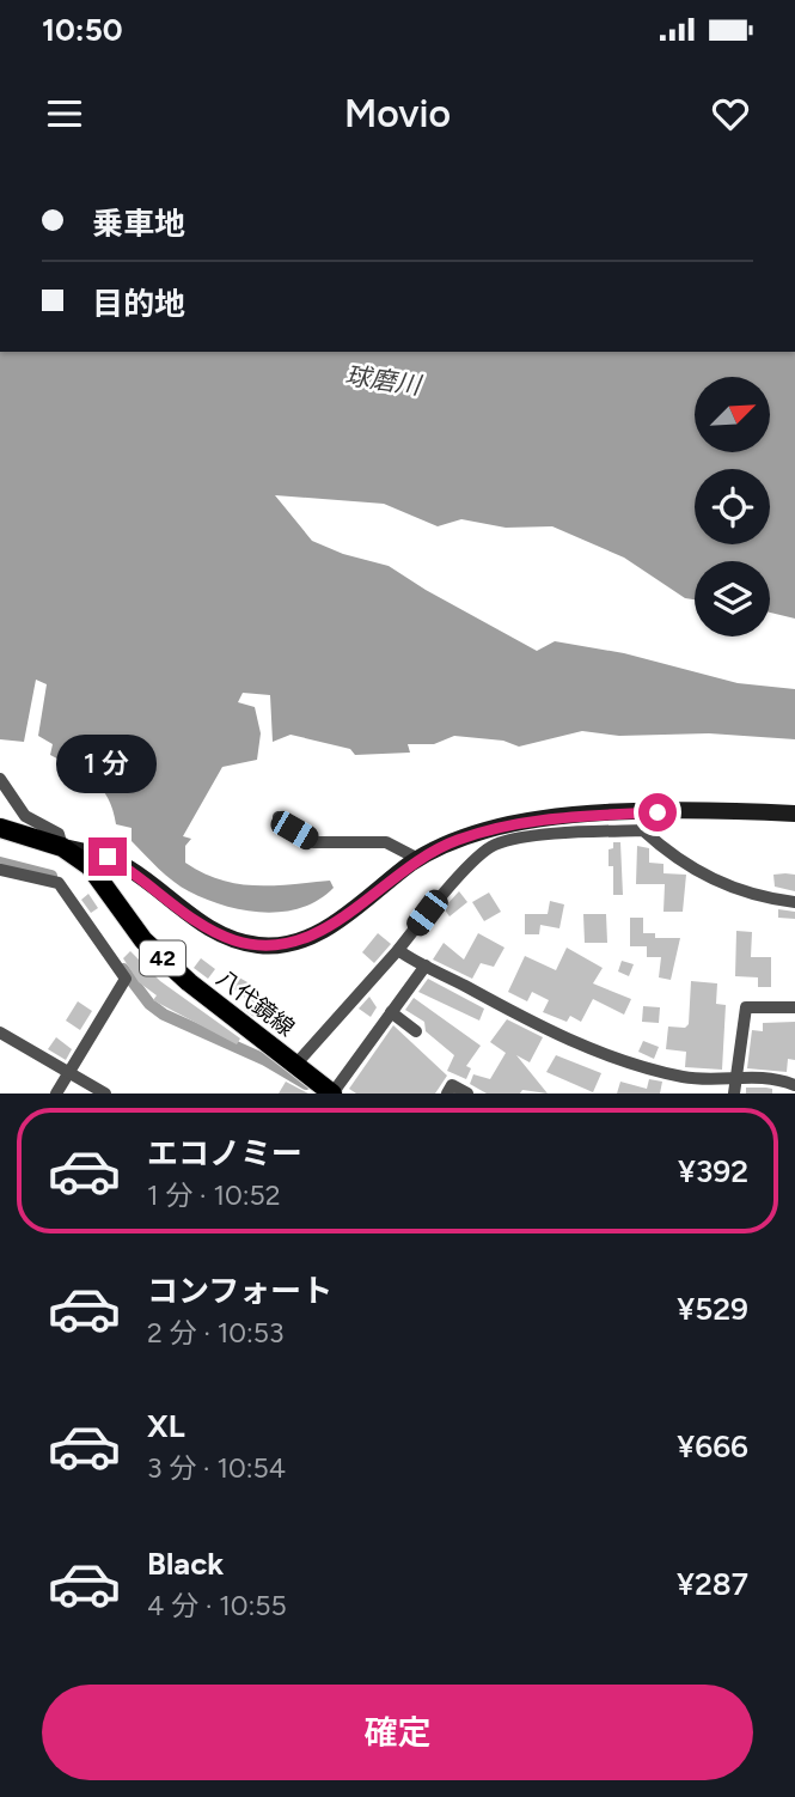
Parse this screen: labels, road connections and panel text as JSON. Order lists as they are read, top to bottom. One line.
{"streets":{"main road":["42","八代鏡線"]},"water":["球磨川"],"north":"top right","page":{"status":"10:50","header":"Movio","banner":["乗車地","目的地"],"bubble":"1 分","list":[{"name":"エコノミー","note":"1 分 · 10:52","value":"¥392"},{"name":"コンフォート","note":"2 分 · 10:53","value":"¥529"},{"name":"XL","note":"3 分 · 10:54","value":"¥666"},{"name":"Black","note":"4 分 · 10:55","value":"¥287"}],"buttons":"確定"}}
